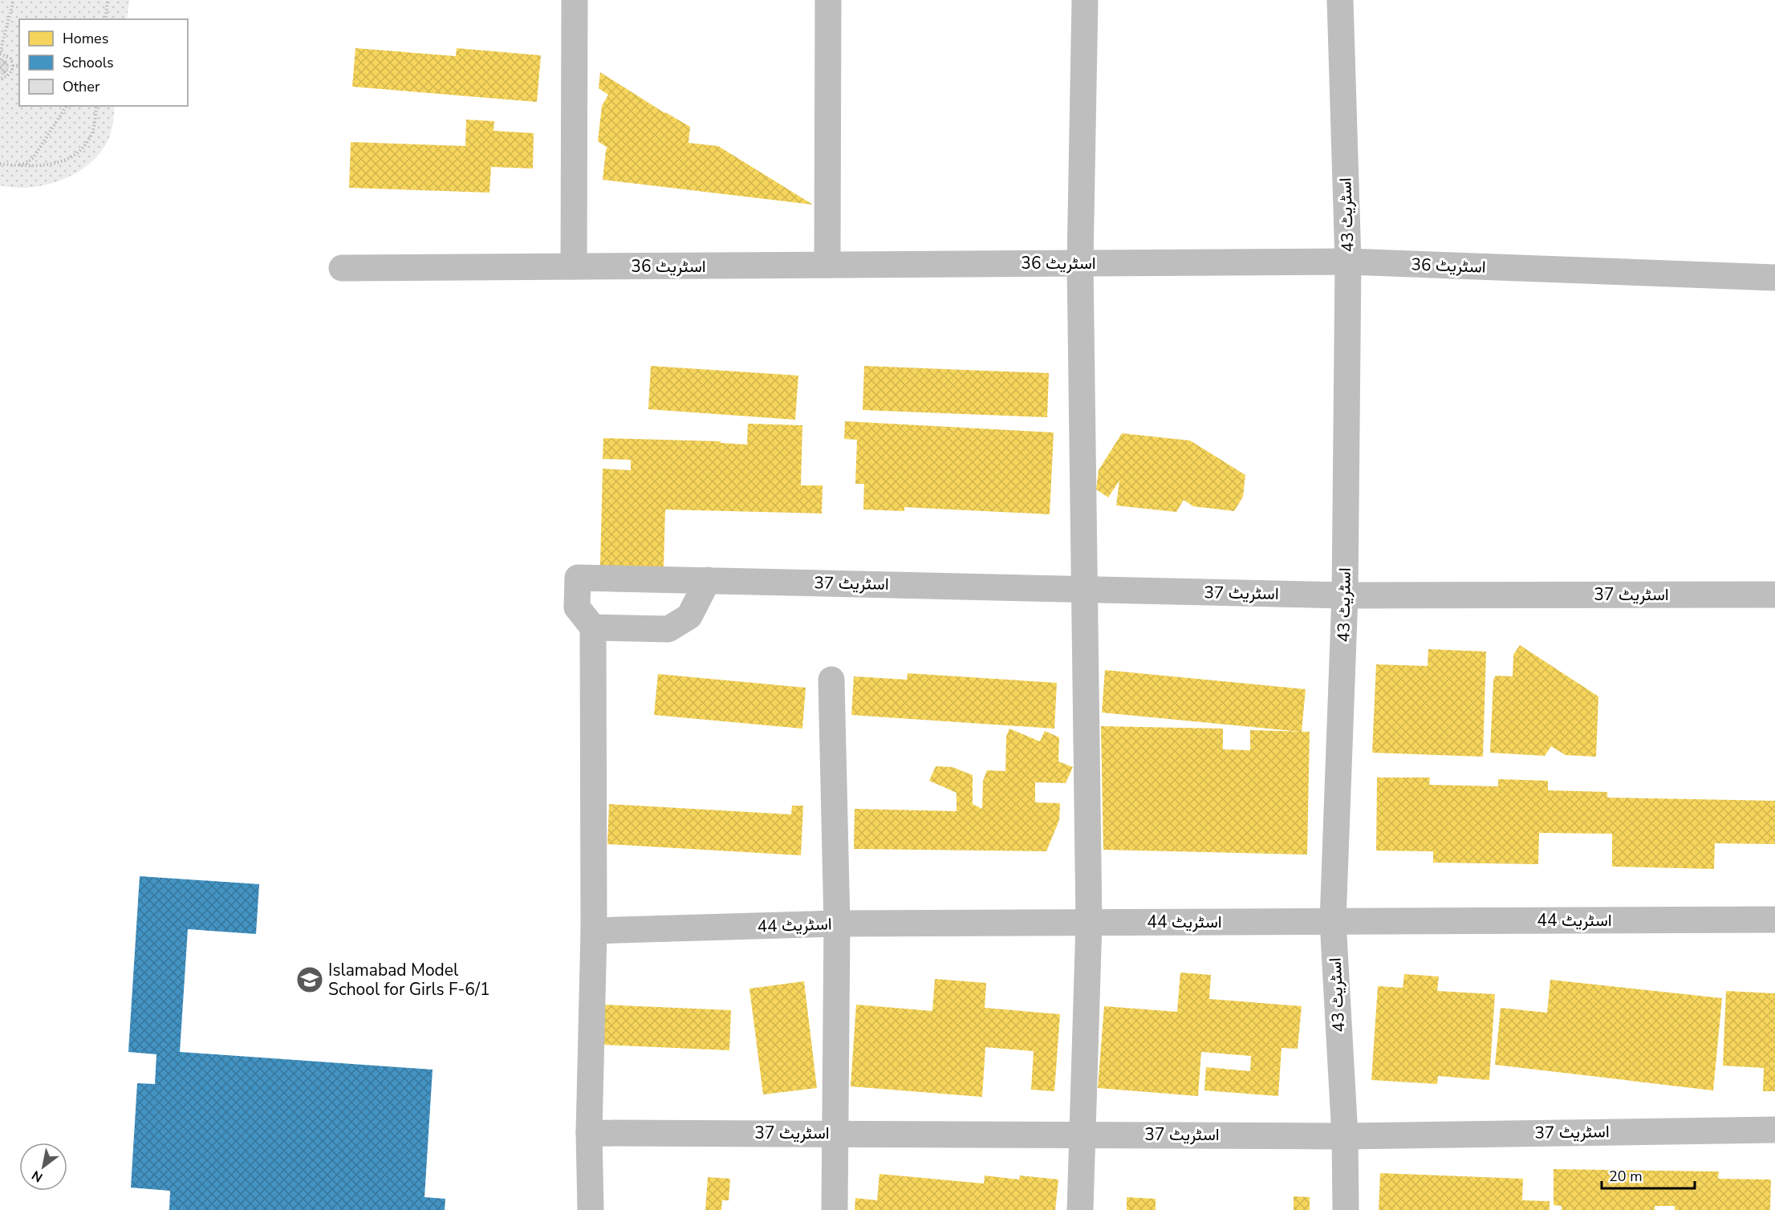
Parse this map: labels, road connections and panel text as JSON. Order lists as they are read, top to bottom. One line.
{"streets":{"street":["اسٹریٹ 43","اسٹریٹ 36","اسٹریٹ 37","اسٹریٹ 44"]},"crossings":[["اسٹریٹ 43","اسٹریٹ 36"],["اسٹریٹ 43","اسٹریٹ 37"],["اسٹریٹ 43","اسٹریٹ 44"]],"places":{"school or university":["Islamabad Model School for Girls F-6/1"]},"legend":["Homes","Schools","Other"],"scale_bar":"20 m","north":"bottom left"}
